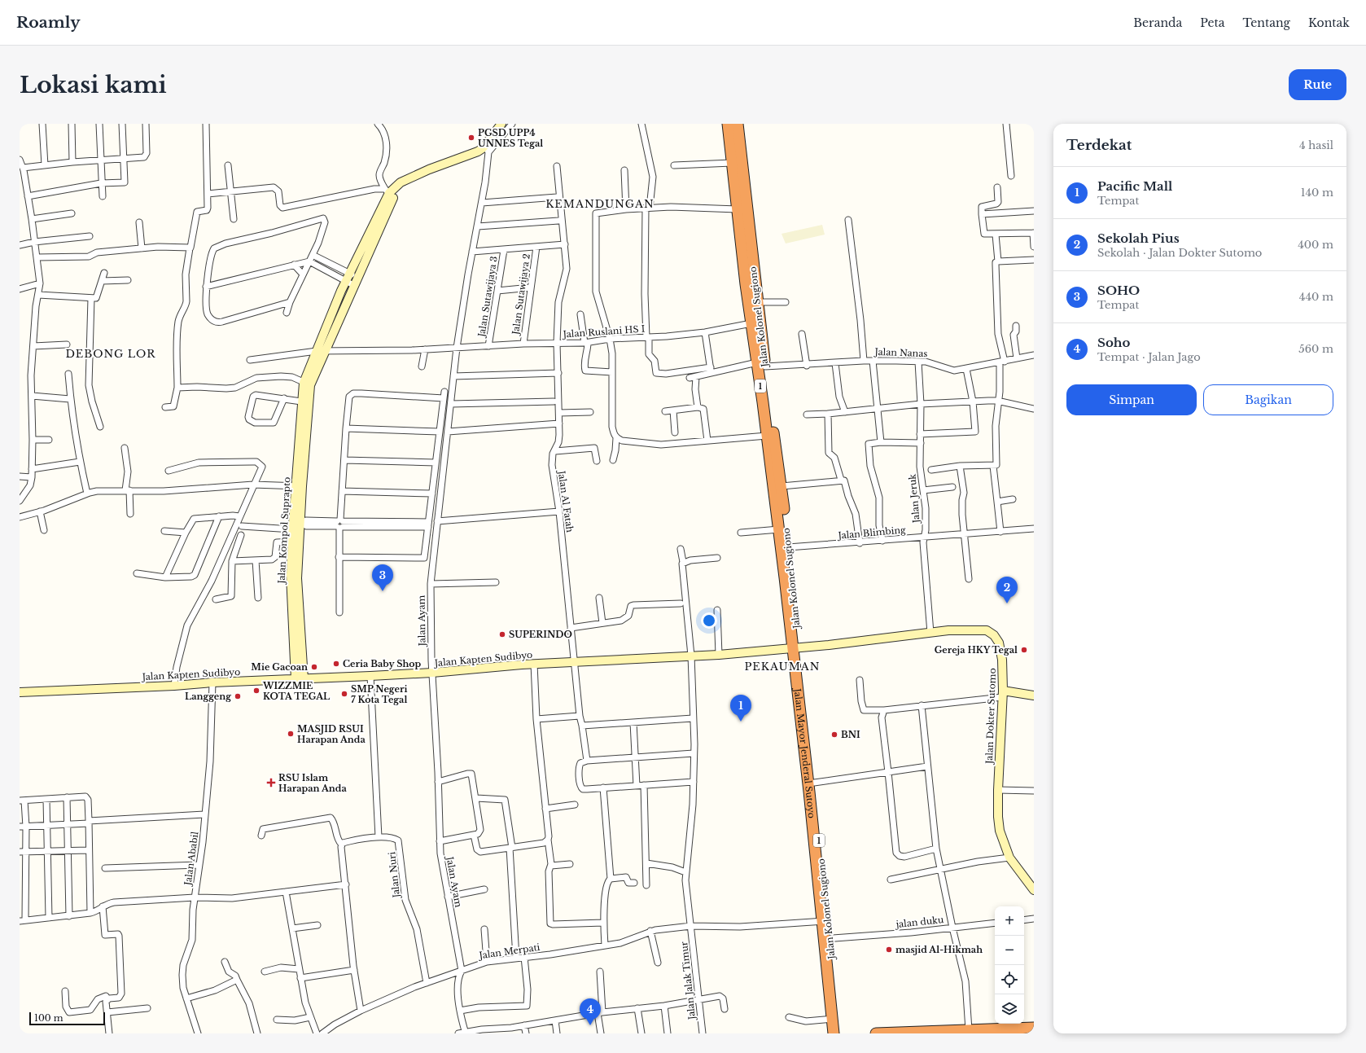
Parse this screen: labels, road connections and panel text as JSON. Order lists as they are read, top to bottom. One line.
{"streets":{"highway":["Jalan Kolonel Sugiono","1","Jalan Mayor Jenderal Sutoyo"],"main road":["Jalan Kompol Suprapto","Jalan Kapten Sudibyo","Jalan Dokter Sutomo"],"street":["Jalan Sutawijaya 2","Jalan Sutawijaya 3","Jalan Ruslani HS I","Jalan Nanas","Jalan Jeruk","Jalan Al Fatah","Jalan Blimbing","Jalan Ayam","Jalan Ababil","Jalan Nuri","jalan duku","Jalan Merpati","Jalan Jalak Timur"]},"crossings":[["Jalan Sutawijaya 2","Jalan Ruslani HS I"],["Jalan Sutawijaya 3","Jalan Ruslani HS I"],["Jalan Kolonel Sugiono","Jalan Ruslani HS I"],["Jalan Kolonel Sugiono","Jalan Nanas"],["Jalan Kolonel Sugiono","Jalan Blimbing"],["Jalan Kolonel Sugiono","Jalan Kapten Sudibyo"],["Jalan Kolonel Sugiono","Jalan Dokter Sutomo"],["Jalan Kolonel Sugiono","Jalan Mayor Jenderal Sutoyo"],["Jalan Ruslani HS I","Jalan Al Fatah"],["Jalan Ruslani HS I","Jalan Ayam"],["Jalan Nanas","Jalan Jeruk"],["1","Jalan Mayor Jenderal Sutoyo"],["Jalan Jeruk","Jalan Blimbing"],["Jalan Jeruk","Jalan Dokter Sutomo"],["Jalan Al Fatah","Jalan Kapten Sudibyo"],["Jalan Kompol Suprapto","Jalan Kapten Sudibyo"],["Jalan Ayam","Jalan Kapten Sudibyo"],["Jalan Ayam","Jalan Merpati"],["Jalan Kapten Sudibyo","Jalan Dokter Sutomo"],["Jalan Kapten Sudibyo","Jalan Mayor Jenderal Sutoyo"],["Jalan Kapten Sudibyo","Jalan Ababil"],["Jalan Kapten Sudibyo","Jalan Jalak Timur"],["Jalan Dokter Sutomo","Jalan Mayor Jenderal Sutoyo"],["Jalan Mayor Jenderal Sutoyo","jalan duku"],["Jalan Mayor Jenderal Sutoyo","Jalan Merpati"],["Jalan Nuri","Jalan Merpati"],["Jalan Merpati","Jalan Jalak Timur"]],"districts":["KEMANDUNGAN","DEBONG LOR","PEKAUMAN"],"places":{"other":["PGSD UPP4 UNNES Tegal","SUPERINDO","Gereja HKY Tegal","Ceria Baby Shop","Mie Gacoan","WIZZMIE KOTA TEGAL","SMP Negeri 7 Kota Tegal","Langgeng","MASJID RSUI Harapan Anda","BNI","masjid Al-Hikmah"],"health":["RSU Islam Harapan Anda"]},"scale_bar":"100 m","page":{"header":"Roamly","nav":["Beranda","Peta","Tentang","Kontak"],"buttons":["Rute",["Simpan","Bagikan"]],"title":"Lokasi kami","heading":["Terdekat","4 hasil"],"list":[{"mark":"1","name":"Pacific Mall","note":"Tempat","value":"140 m"},{"mark":"2","name":"Sekolah Pius","note":"Sekolah · Jalan Dokter Sutomo","value":"400 m"},{"mark":"3","name":"SOHO","note":"Tempat","value":"440 m"},{"mark":"4","name":"Soho","note":"Tempat · Jalan Jago","value":"560 m"}],"pins":["3","2","1","4"],"map_buttons":["+","−"],"scale":"100 m"}}
